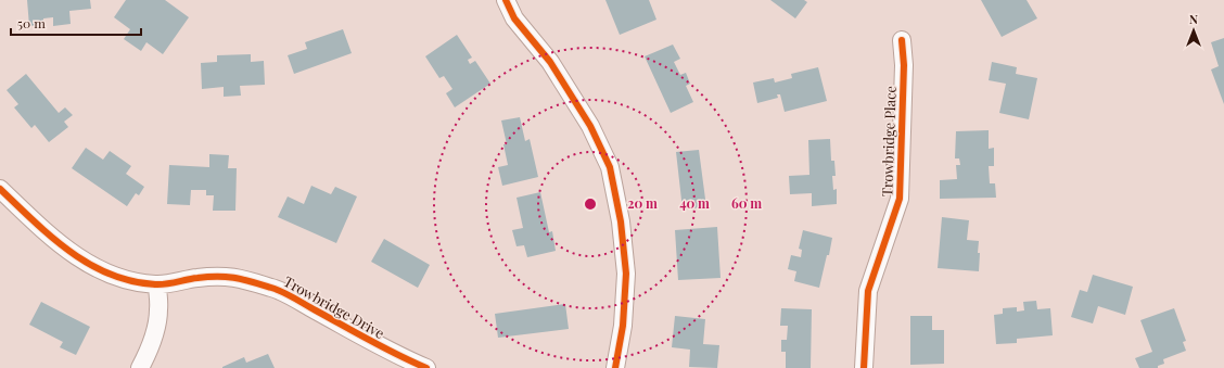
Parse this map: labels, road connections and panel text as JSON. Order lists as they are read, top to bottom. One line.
{"streets":{"street":["Trowbridge Place","Trowbridge Drive"]},"scale_bar":"50 m","north":"top","rings":["20 m","40 m","60 m"]}
